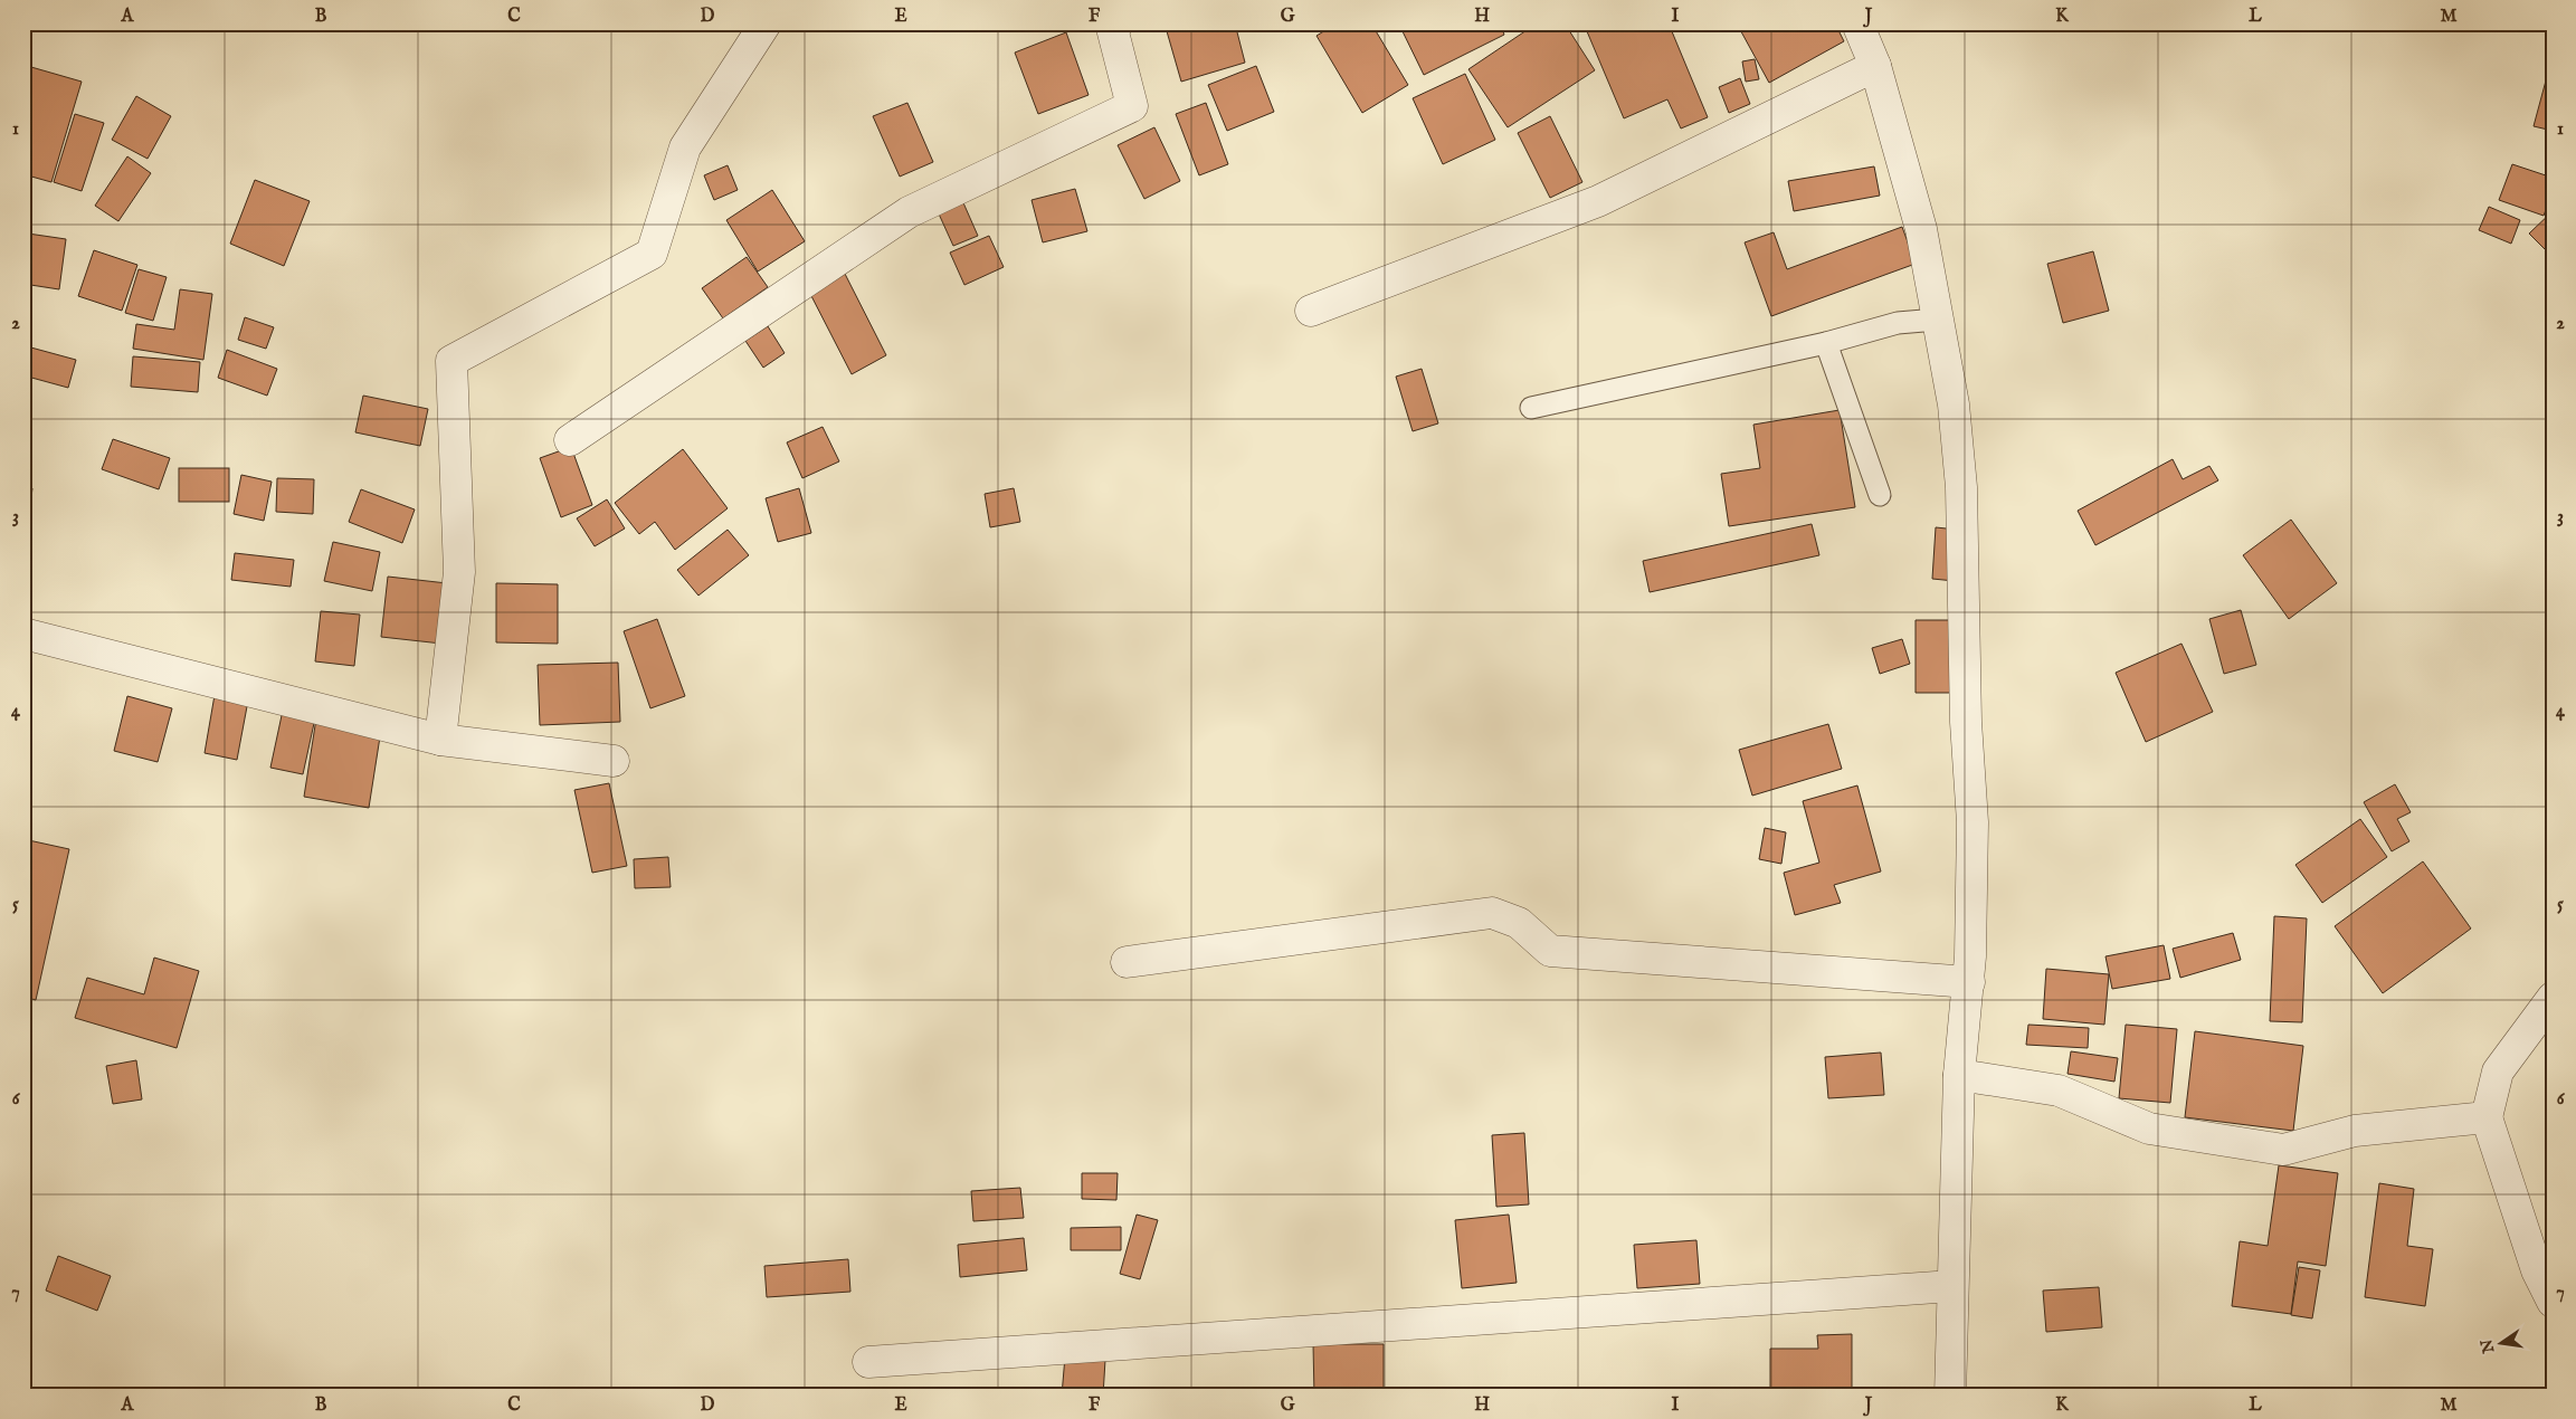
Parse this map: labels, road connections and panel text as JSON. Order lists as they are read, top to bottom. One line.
{"north":"left","grid":{"columns":["A","B","C","D","E","F","G","H","I","J","K","L","M"],"rows":["1","2","3","4","5","6","7"]}}
